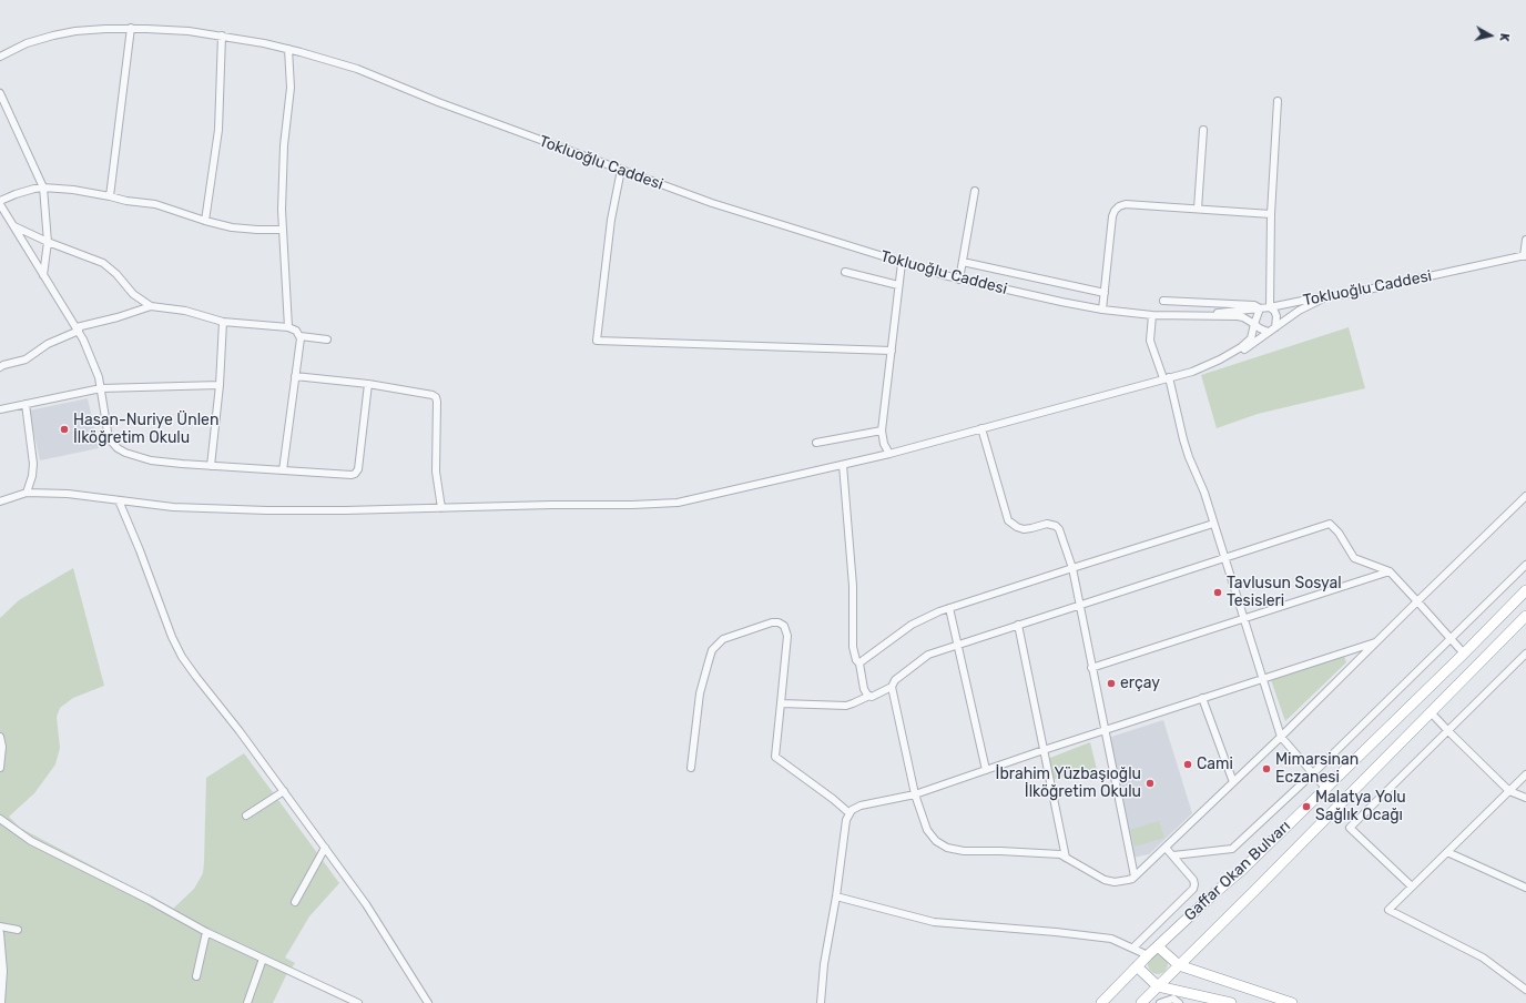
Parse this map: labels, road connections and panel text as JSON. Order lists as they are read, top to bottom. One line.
{"streets":{"highway":["Gaffar Okan Bulvarı"],"street":["Tokluoğlu Caddesi"]},"places":["Hasan-Nuriye Ünlen İlköğretim Okulu","Tavlusun Sosyal Tesisleri","erçay","Cami","Mimarsinan Eczanesi","İbrahim Yüzbaşıoğlu İlköğretim Okulu","Malatya Yolu Sağlık Ocağı"],"north":"right"}
